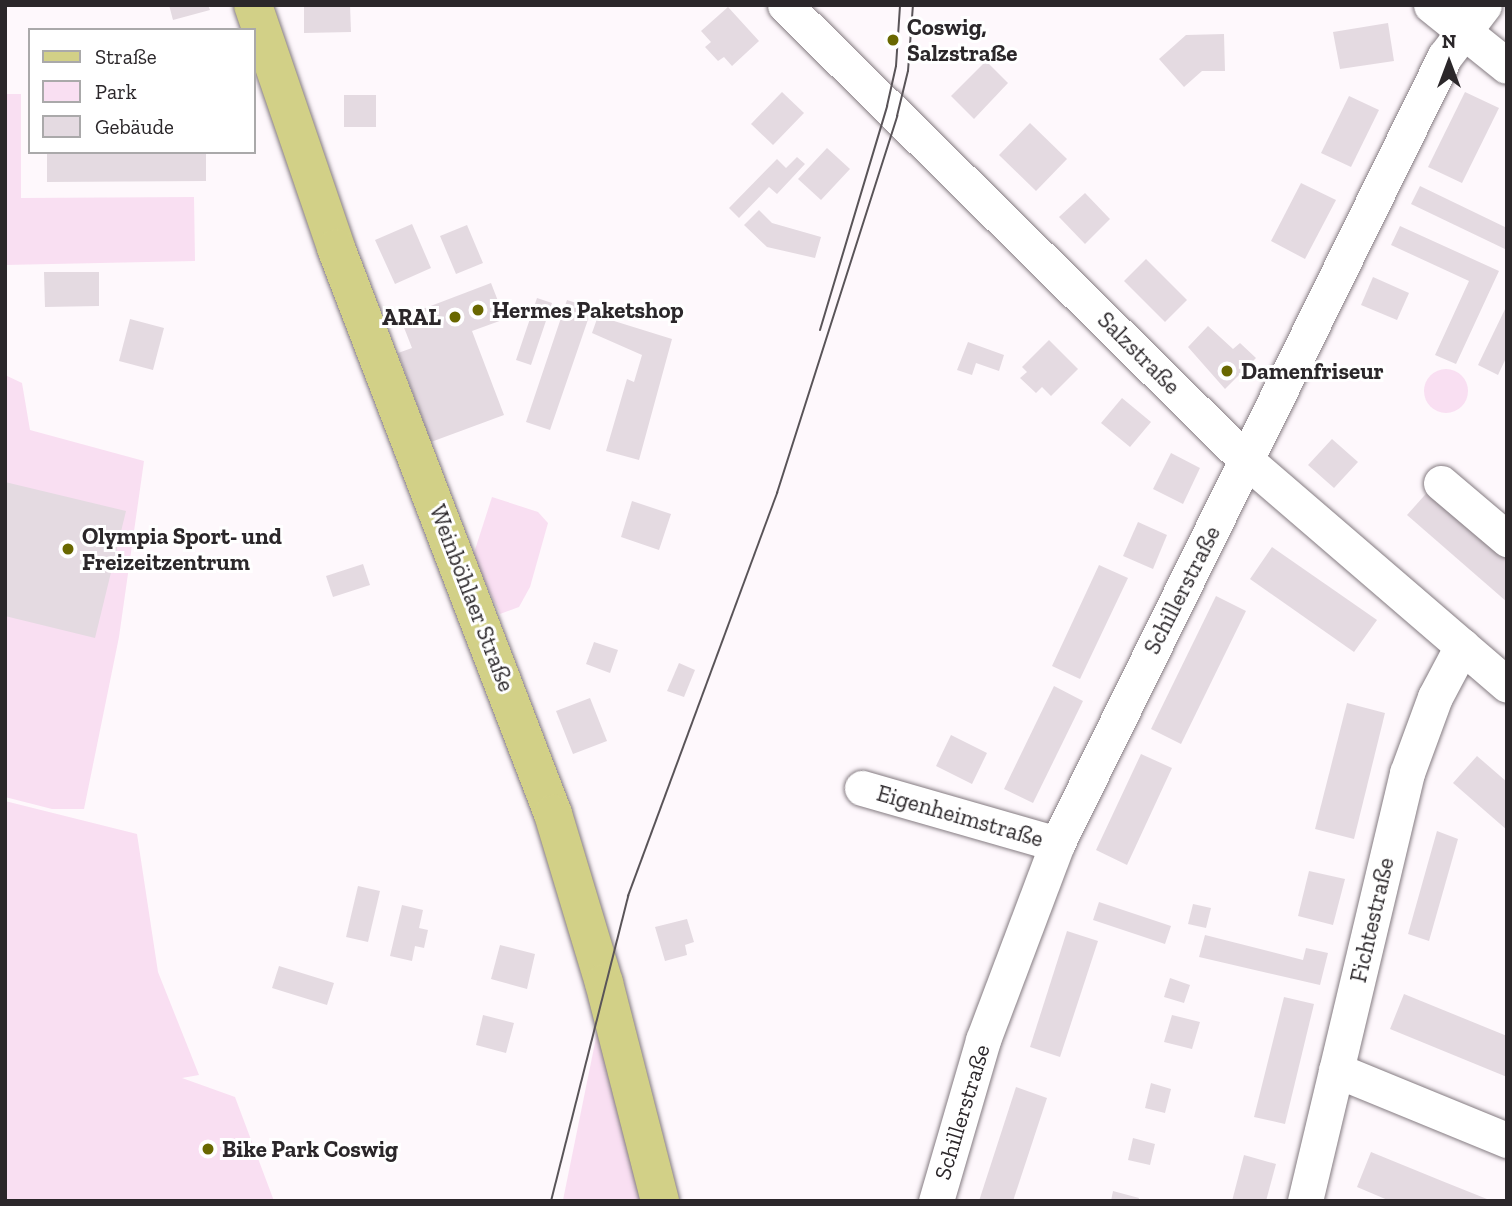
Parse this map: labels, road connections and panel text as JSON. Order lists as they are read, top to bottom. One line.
{"streets":{"main road":["Weinböhlaer Straße"],"street":["Salzstraße","Schillerstraße","Eigenheimstraße","Fichtestraße"]},"crossings":[["Salzstraße","Schillerstraße"],["Salzstraße","Fichtestraße"],["Schillerstraße","Eigenheimstraße"]],"places":["Coswig, Salzstraße","Hermes Paketshop","ARAL","Damenfriseur","Olympia Sport- und Freizeitzentrum","Bike Park Coswig"],"legend":["Straße","Park","Gebäude"],"north":"top"}
